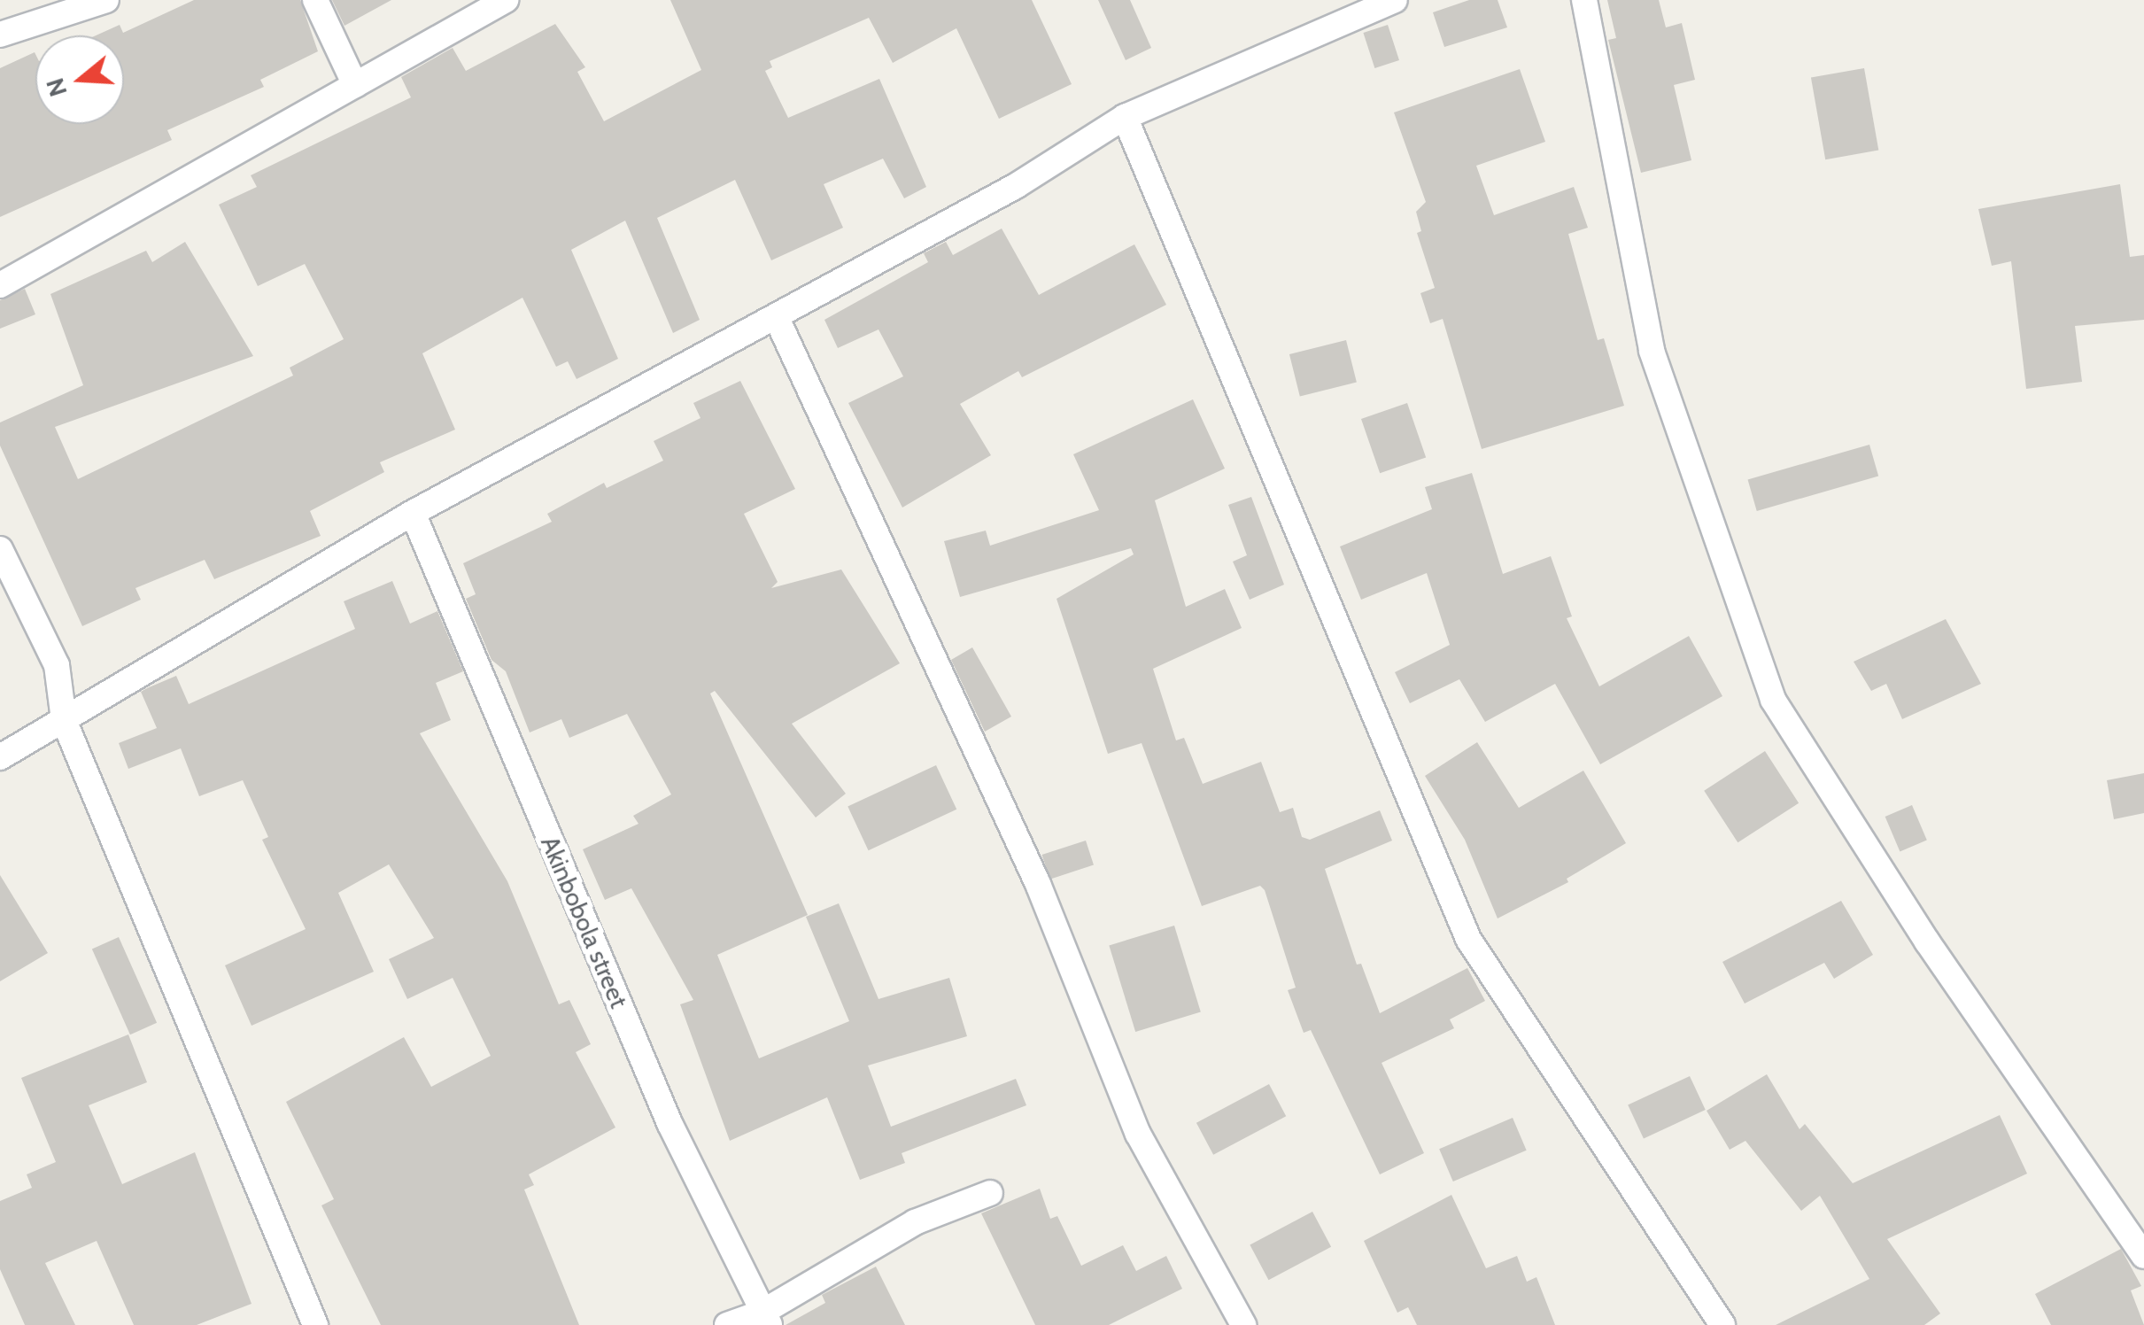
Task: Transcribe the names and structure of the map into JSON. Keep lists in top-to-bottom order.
{
  "streets": {
    "street": ["Akinbobola street"]
  },
  "north": "left"
}
